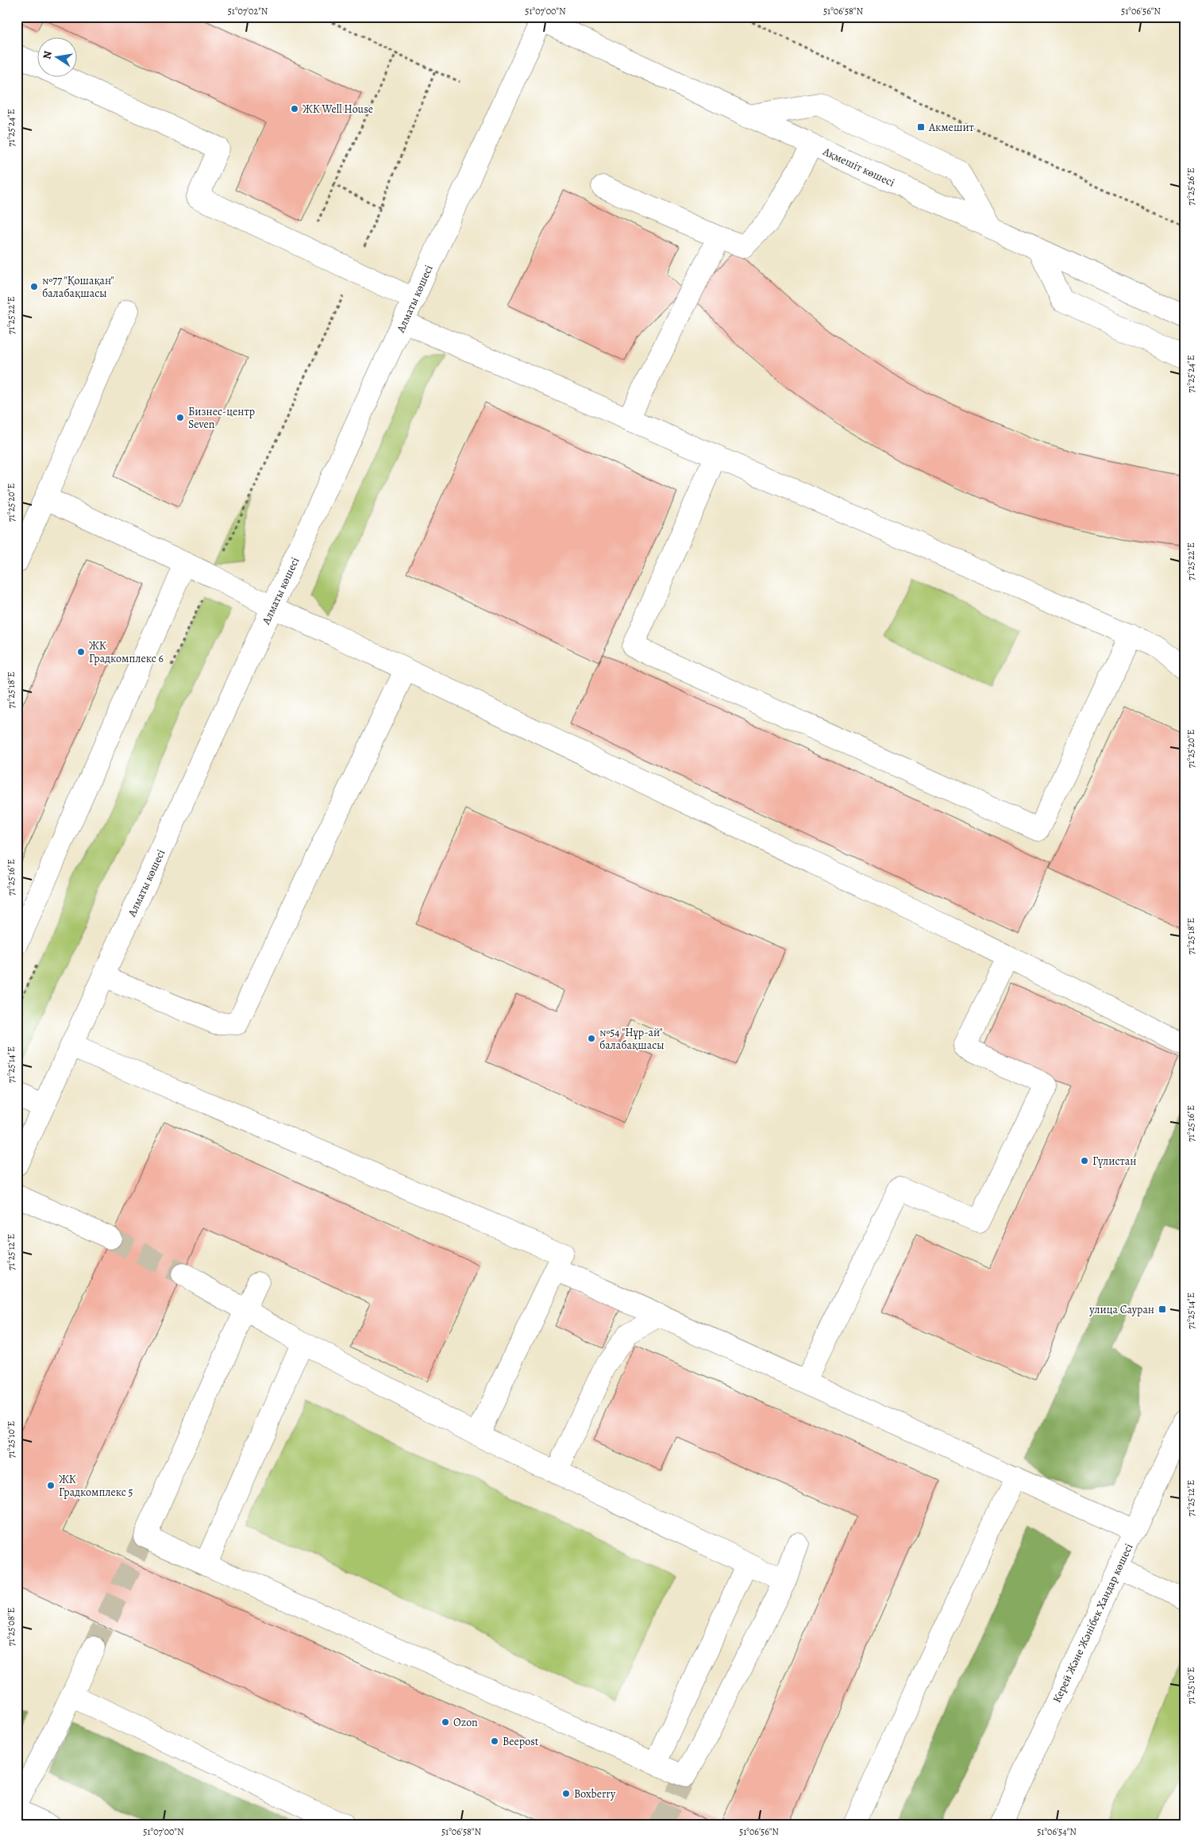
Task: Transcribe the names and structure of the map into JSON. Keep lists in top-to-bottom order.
{
  "streets": {
    "street": ["Ақмешіт көшесі", "Алматы көшесі", "Керей Және Жәнібек Хандар көшесі"]
  },
  "crossings": [
    ["Ақмешіт көшесі", "Алматы көшесі"]
  ],
  "places": {
    "other": [
      "ЖК Well House",
      "№77 \"Қошақан\" балабақшасы",
      "Бизнес-центр Seven",
      "ЖК Градкомплекс 6",
      "№54 \"Нұр-ай\" балабақшасы",
      "Гүлистан",
      "ЖК Градкомплекс 5",
      "Ozon",
      "Beepost",
      "Boxberry"
    ],
    "transit": ["Акмешит", "улица Сауран"]
  },
  "north": "left",
  "coordinates": [
    "51°07'02\"N",
    "51°07'00\"N",
    "51°06'58\"N",
    "51°06'56\"N",
    "71°25'24\"E",
    "71°25'26\"E",
    "71°25'22\"E",
    "71°25'20\"E",
    "71°25'18\"E",
    "71°25'16\"E",
    "71°25'14\"E",
    "71°25'12\"E",
    "71°25'10\"E",
    "71°25'08\"E",
    "51°06'54\"N"
  ]
}
